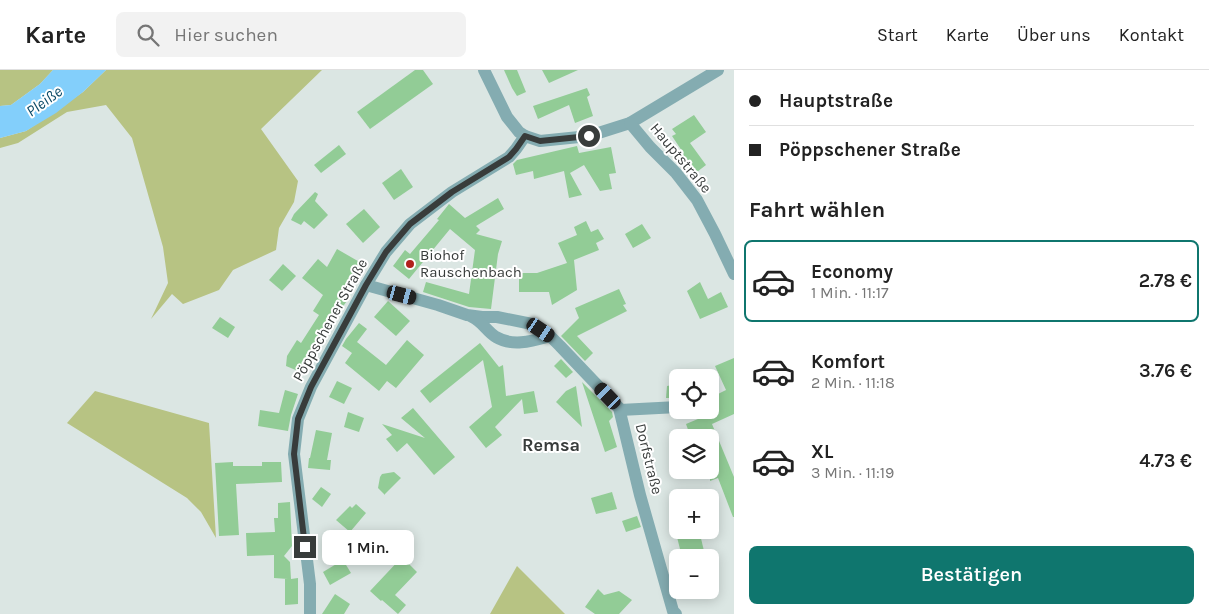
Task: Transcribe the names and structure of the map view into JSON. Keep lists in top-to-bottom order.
{
  "streets": {
    "street": ["Hauptstraße", "Pöppschener Straße", "Dorfstraße"]
  },
  "crossings": [
    ["Hauptstraße", "Pöppschener Straße"],
    ["Pöppschener Straße", "Dorfstraße"]
  ],
  "districts": ["Remsa"],
  "water": ["Pleiße"],
  "places": ["Biohof Rauschenbach"],
  "page": {
    "header": "Karte",
    "search": "Hier suchen",
    "nav": [
      "Start",
      "Karte",
      "Über uns",
      "Kontakt"
    ],
    "banner": ["Hauptstraße", "Pöppschener Straße"],
    "heading": "Fahrt wählen",
    "list": [
      {
        "name": "Economy",
        "note": "1 Min. · 11:17",
        "value": "2.78 €"
      },
      {
        "name": "Komfort",
        "note": "2 Min. · 11:18",
        "value": "3.76 €"
      },
      {
        "name": "XL",
        "note": "3 Min. · 11:19",
        "value": "4.73 €"
      }
    ],
    "map_buttons": ["+", "−"],
    "bubble": "1 Min.",
    "buttons": "Bestätigen"
  }
}
